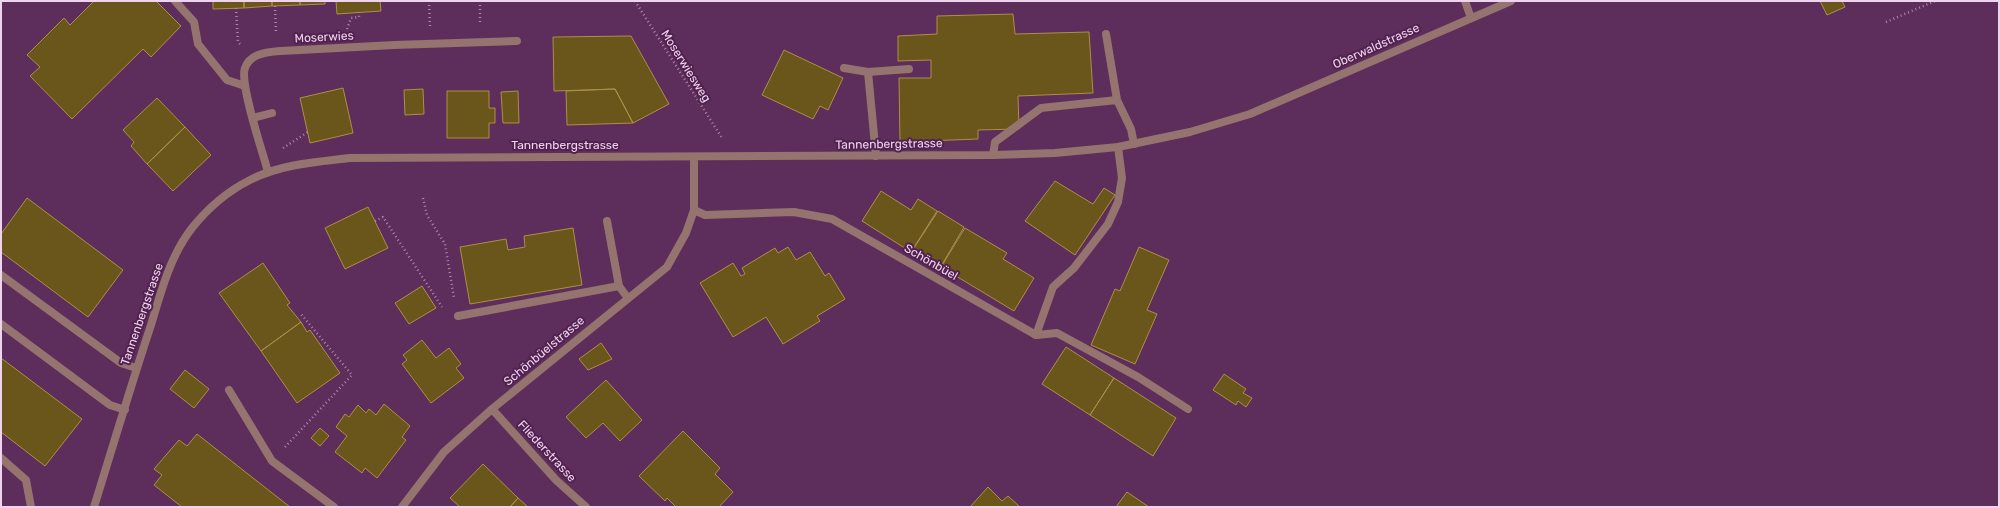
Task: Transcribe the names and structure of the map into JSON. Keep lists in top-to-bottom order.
{
  "streets": {
    "street": [
      "Moserwies",
      "Oberwaldstrasse",
      "Tannenbergstrasse",
      "Schönbüel",
      "Schönbüelstrasse",
      "Fliederstrasse"
    ],
    "path": ["Moserwiesweg"]
  },
  "crossings": [
    ["Moserwies", "Tannenbergstrasse"],
    ["Oberwaldstrasse", "Tannenbergstrasse"],
    ["Schönbüel", "Schönbüelstrasse"],
    ["Schönbüelstrasse", "Fliederstrasse"]
  ]
}
